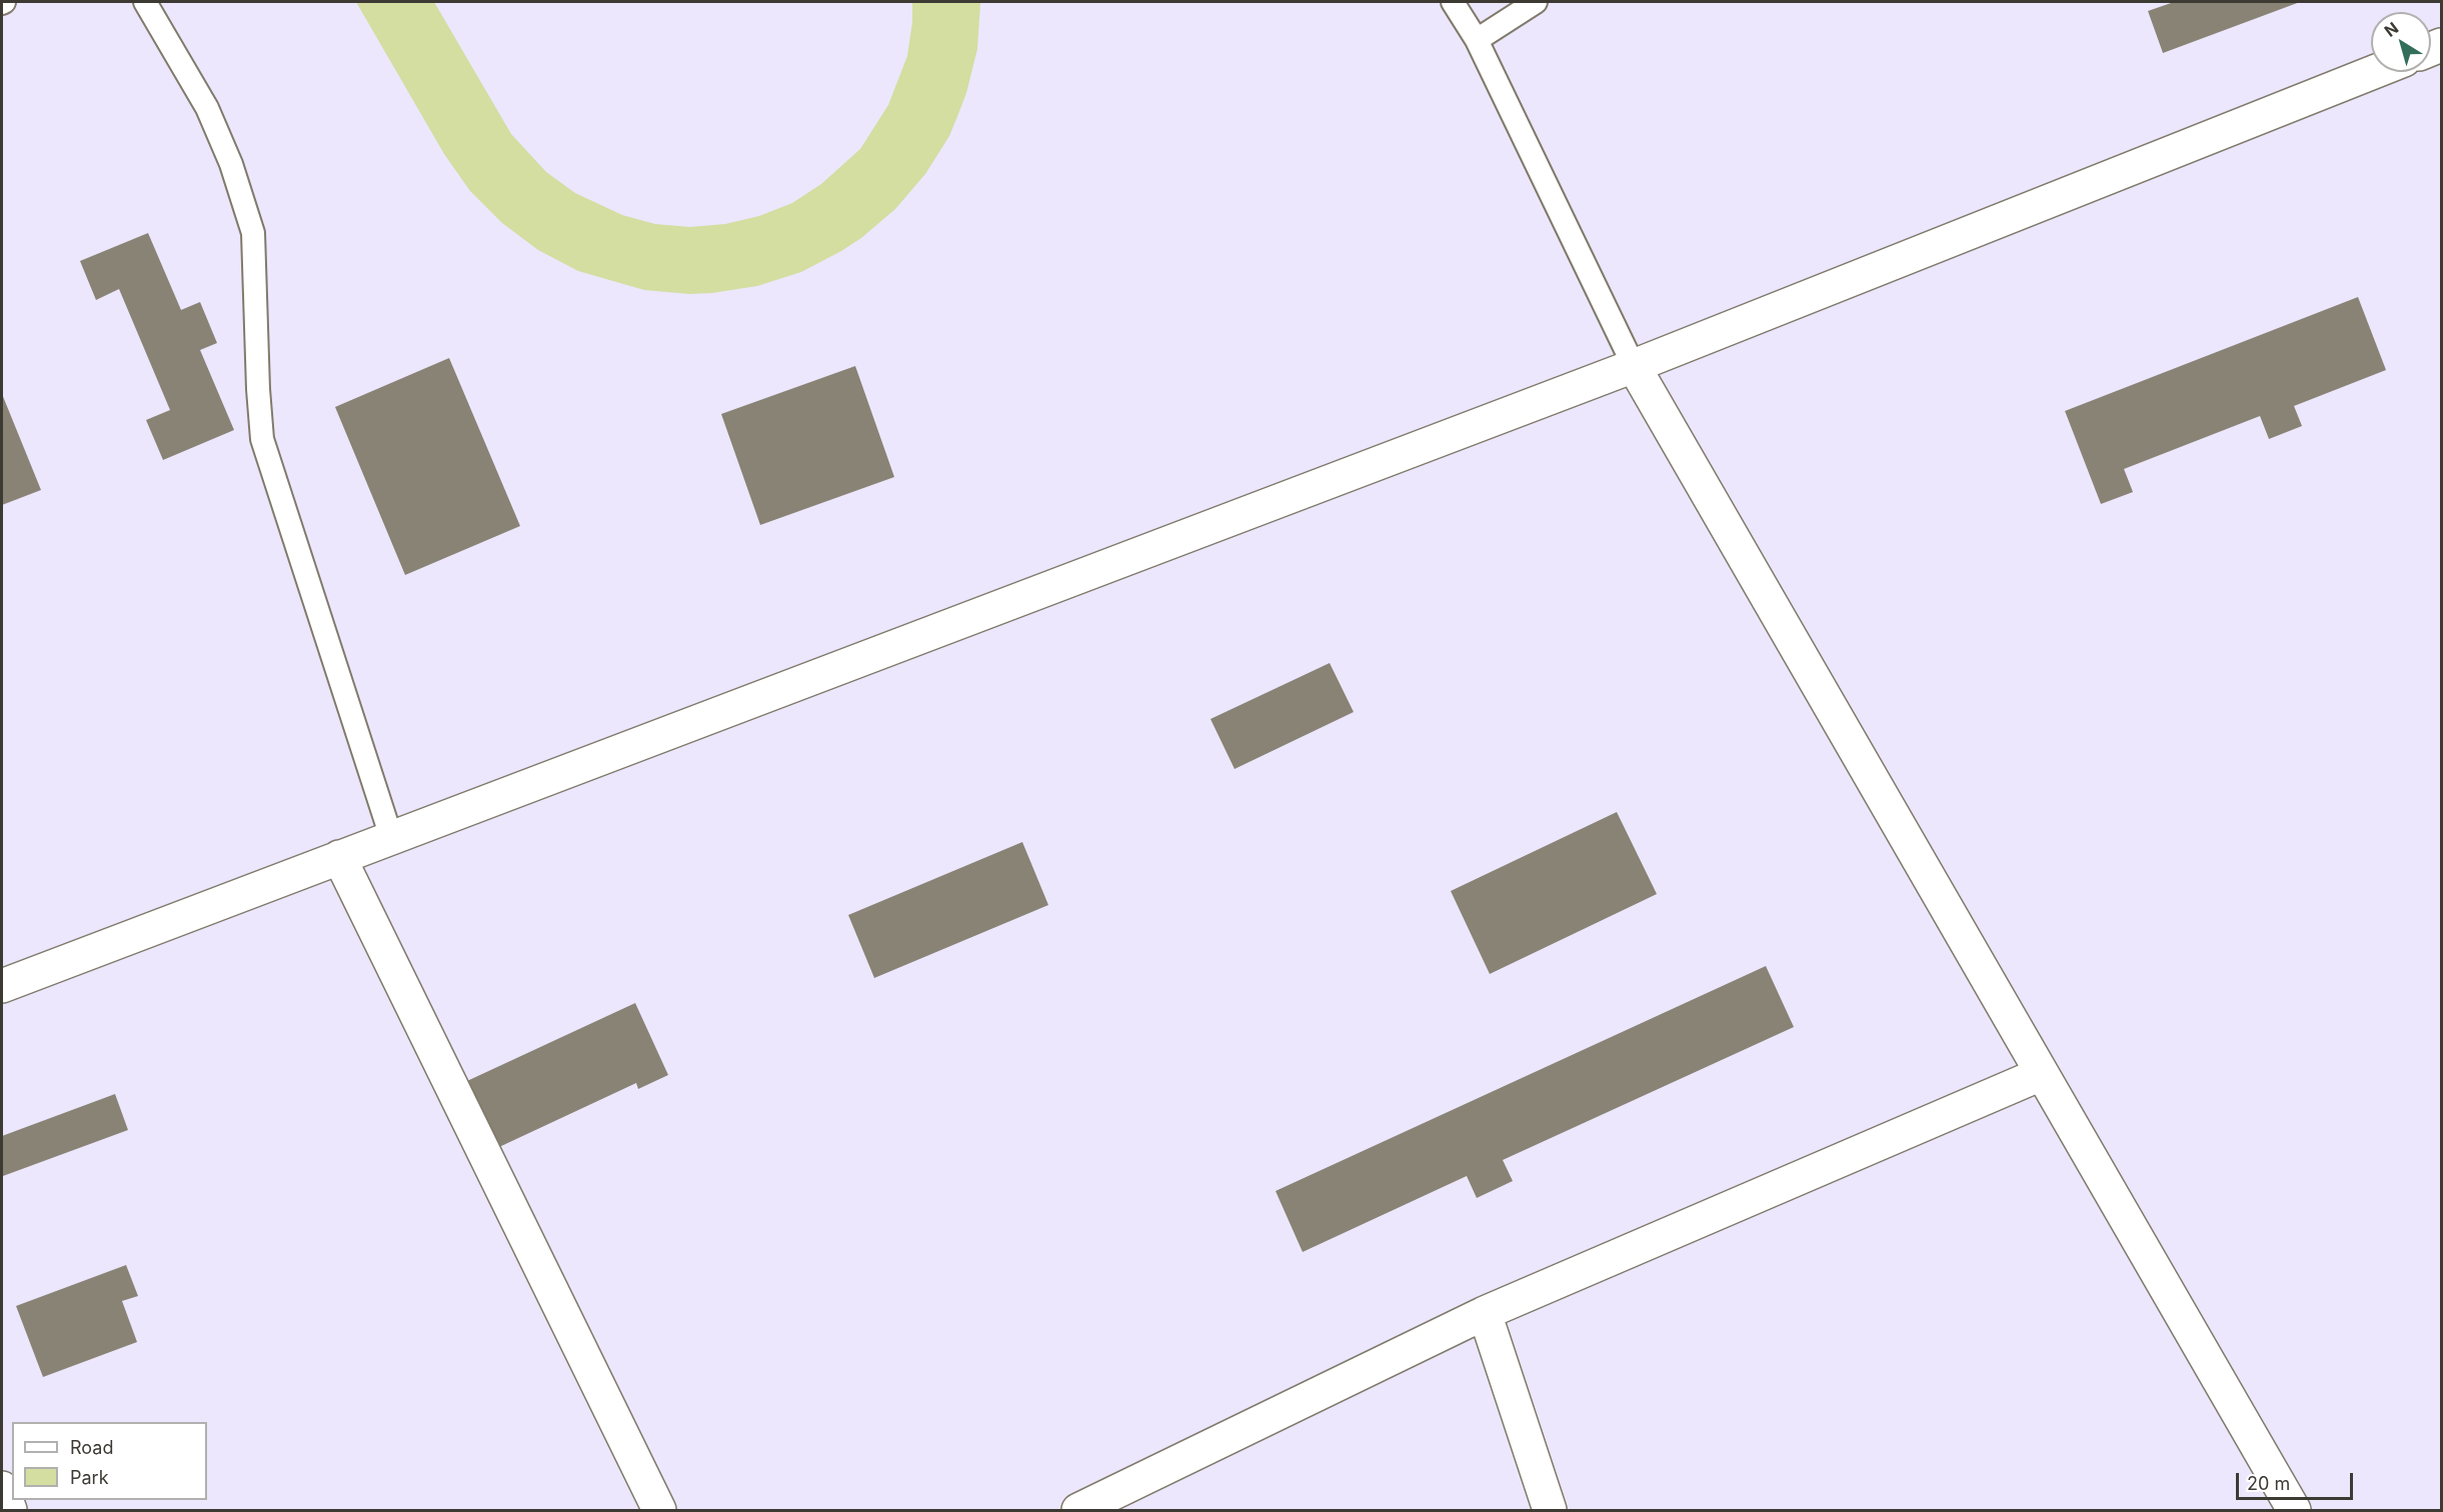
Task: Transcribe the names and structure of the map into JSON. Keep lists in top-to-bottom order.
{
  "legend": ["Road", "Park"],
  "scale_bar": "20 m",
  "north": "top left"
}
